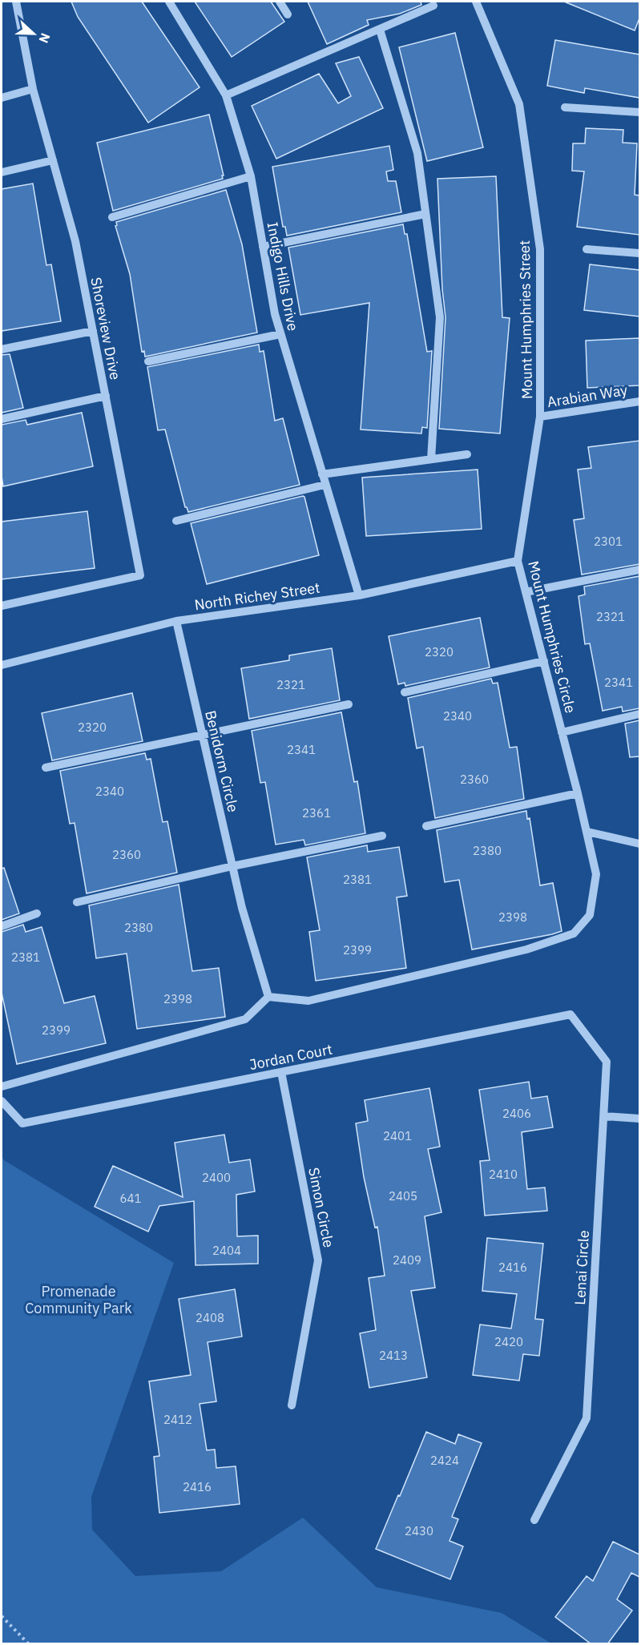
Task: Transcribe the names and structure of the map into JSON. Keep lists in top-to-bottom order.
{
  "streets": {
    "street": [
      "Indigo Hills Drive",
      "Mount Humphries Street",
      "Shoreview Drive",
      "Arabian Way",
      "North Richey Street",
      "Mount Humphries Circle",
      "Benidorm Circle",
      "Jordan Court",
      "Simon Circle",
      "Lenai Circle"
    ]
  },
  "crossings": [
    ["Indigo Hills Drive", "North Richey Street"],
    ["Mount Humphries Street", "Arabian Way"],
    ["Mount Humphries Street", "Mount Humphries Circle"],
    ["Arabian Way", "Mount Humphries Circle"],
    ["North Richey Street", "Mount Humphries Circle"],
    ["North Richey Street", "Benidorm Circle"],
    ["Mount Humphries Circle", "Benidorm Circle"],
    ["Jordan Court", "Simon Circle"],
    ["Jordan Court", "Lenai Circle"]
  ],
  "parks": ["Promenade Community Park"],
  "house_numbers": [
    "2301",
    "2321",
    "2320",
    "2341",
    "2321",
    "2340",
    "2320",
    "2341",
    "2360",
    "2340",
    "2361",
    "2380",
    "2360",
    "2381",
    "2398",
    "2380",
    "2399",
    "2381",
    "2398",
    "2399",
    "2406",
    "2401",
    "2410",
    "2400",
    "2405",
    "641",
    "2404",
    "2409",
    "2416",
    "2408",
    "2420",
    "2413",
    "2412",
    "2424",
    "2416",
    "2430"
  ],
  "north": "right"
}
